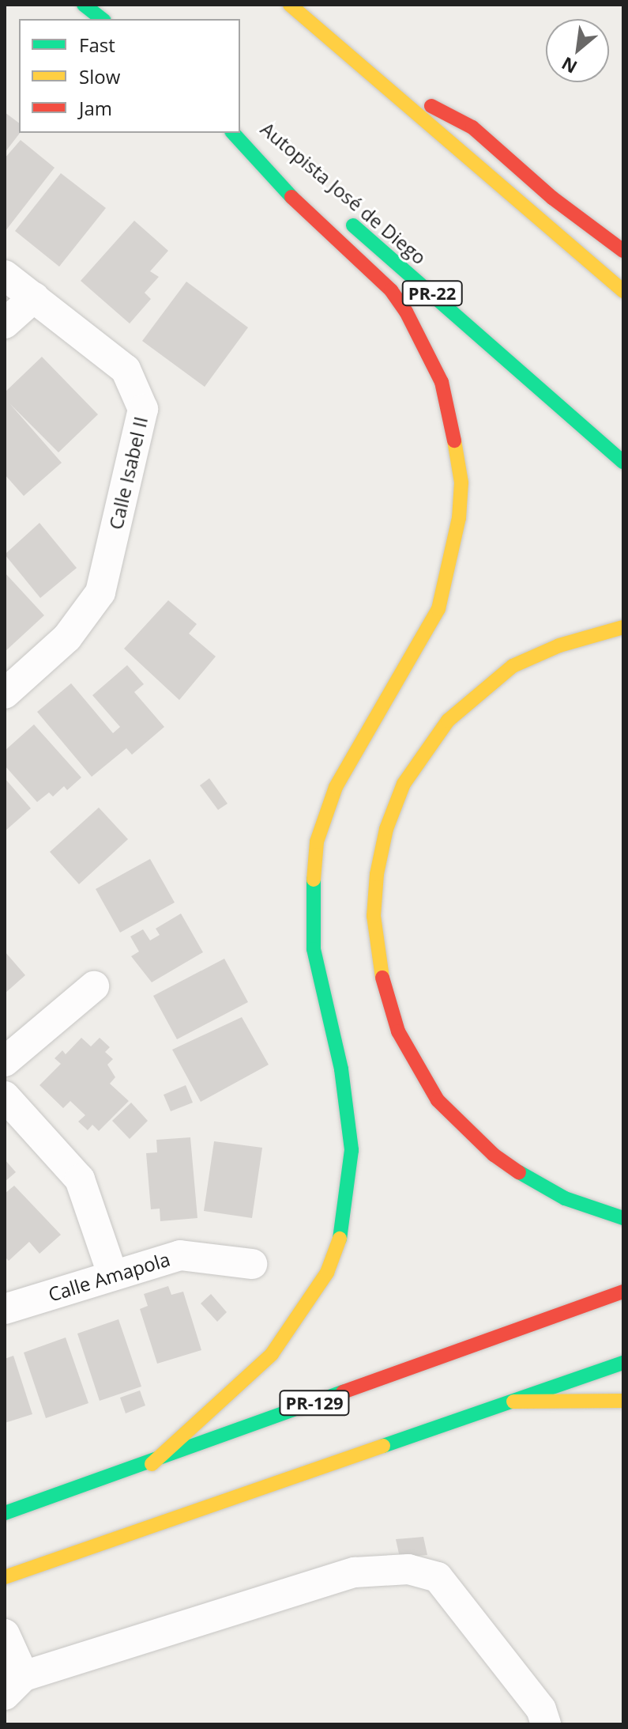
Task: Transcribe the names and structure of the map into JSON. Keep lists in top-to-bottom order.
{
  "streets": {
    "main road": ["Autopista José de Diego", "PR-22", "PR-129"],
    "street": ["Calle Isabel II", "Calle Amapola"]
  },
  "legend": ["Fast", "Slow", "Jam"],
  "north": "bottom left"
}
